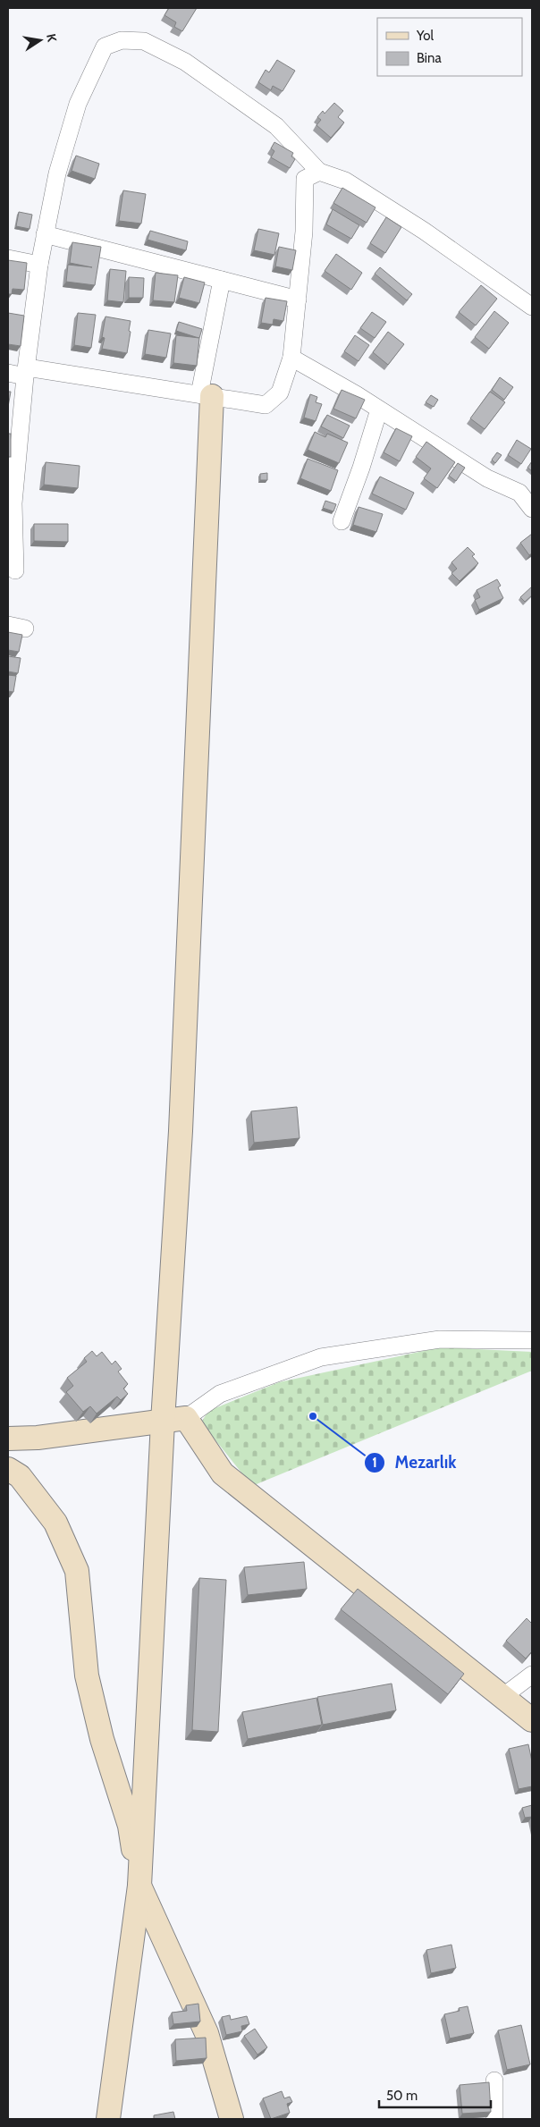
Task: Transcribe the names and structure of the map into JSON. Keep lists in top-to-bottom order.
{
  "places": ["Mezarlık"],
  "legend": ["Yol", "Bina"],
  "scale_bar": "50 m",
  "north": "right"
}
